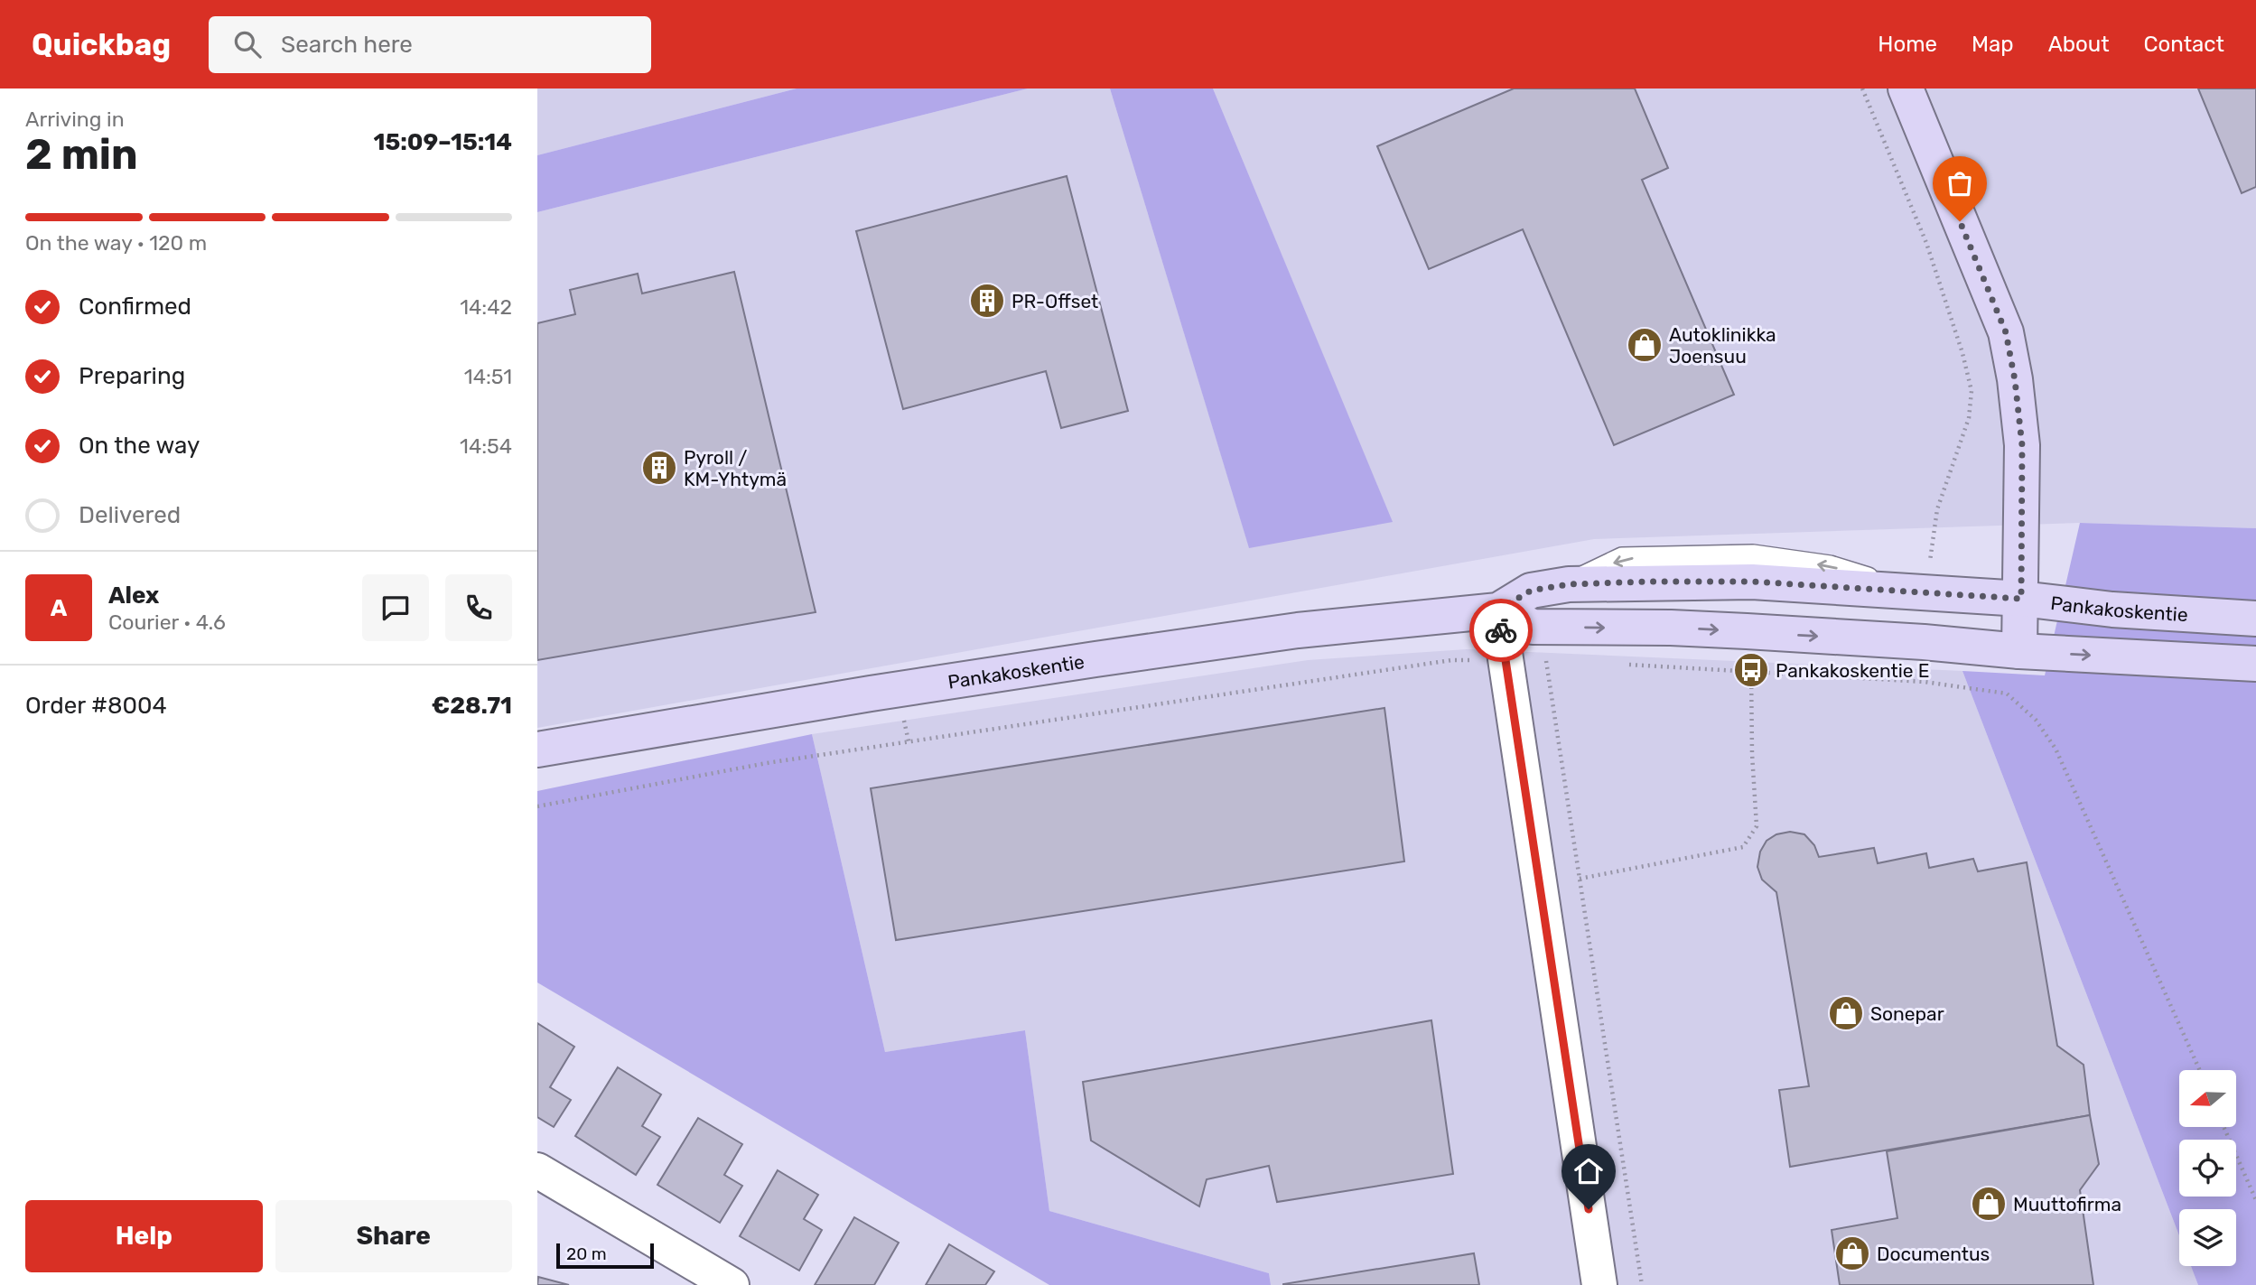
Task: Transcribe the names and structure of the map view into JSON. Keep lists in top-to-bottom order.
{
  "streets": {
    "main road": ["Pankakoskentie"]
  },
  "places": {
    "building": ["PR-Offset", "Pyroll / KM-Yhtymä"],
    "shop": [
      "Autoklinikka Joensuu",
      "Sonepar",
      "Muuttofirma",
      "Documentus"
    ],
    "bus stop": ["Pankakoskentie E"]
  },
  "scale_bar": "20 m",
  "north": "left",
  "page": {
    "header": "Quickbag",
    "search": "Search here",
    "nav": [
      "Home",
      "Map",
      "About",
      "Contact"
    ],
    "heading": ["2 min", "Arriving in", "15:09–15:14"],
    "panel": [
      "Alex",
      "Courier · 4.6",
      "Order #8004",
      "€28.71"
    ],
    "bar": "On the way · 120 m",
    "list": [
      ["Confirmed", "14:42"],
      ["Preparing", "14:51"],
      ["On the way", "14:54"],
      "Delivered"
    ],
    "round": "A",
    "buttons": ["Help", "Share"],
    "scale": "20 m"
  }
}
